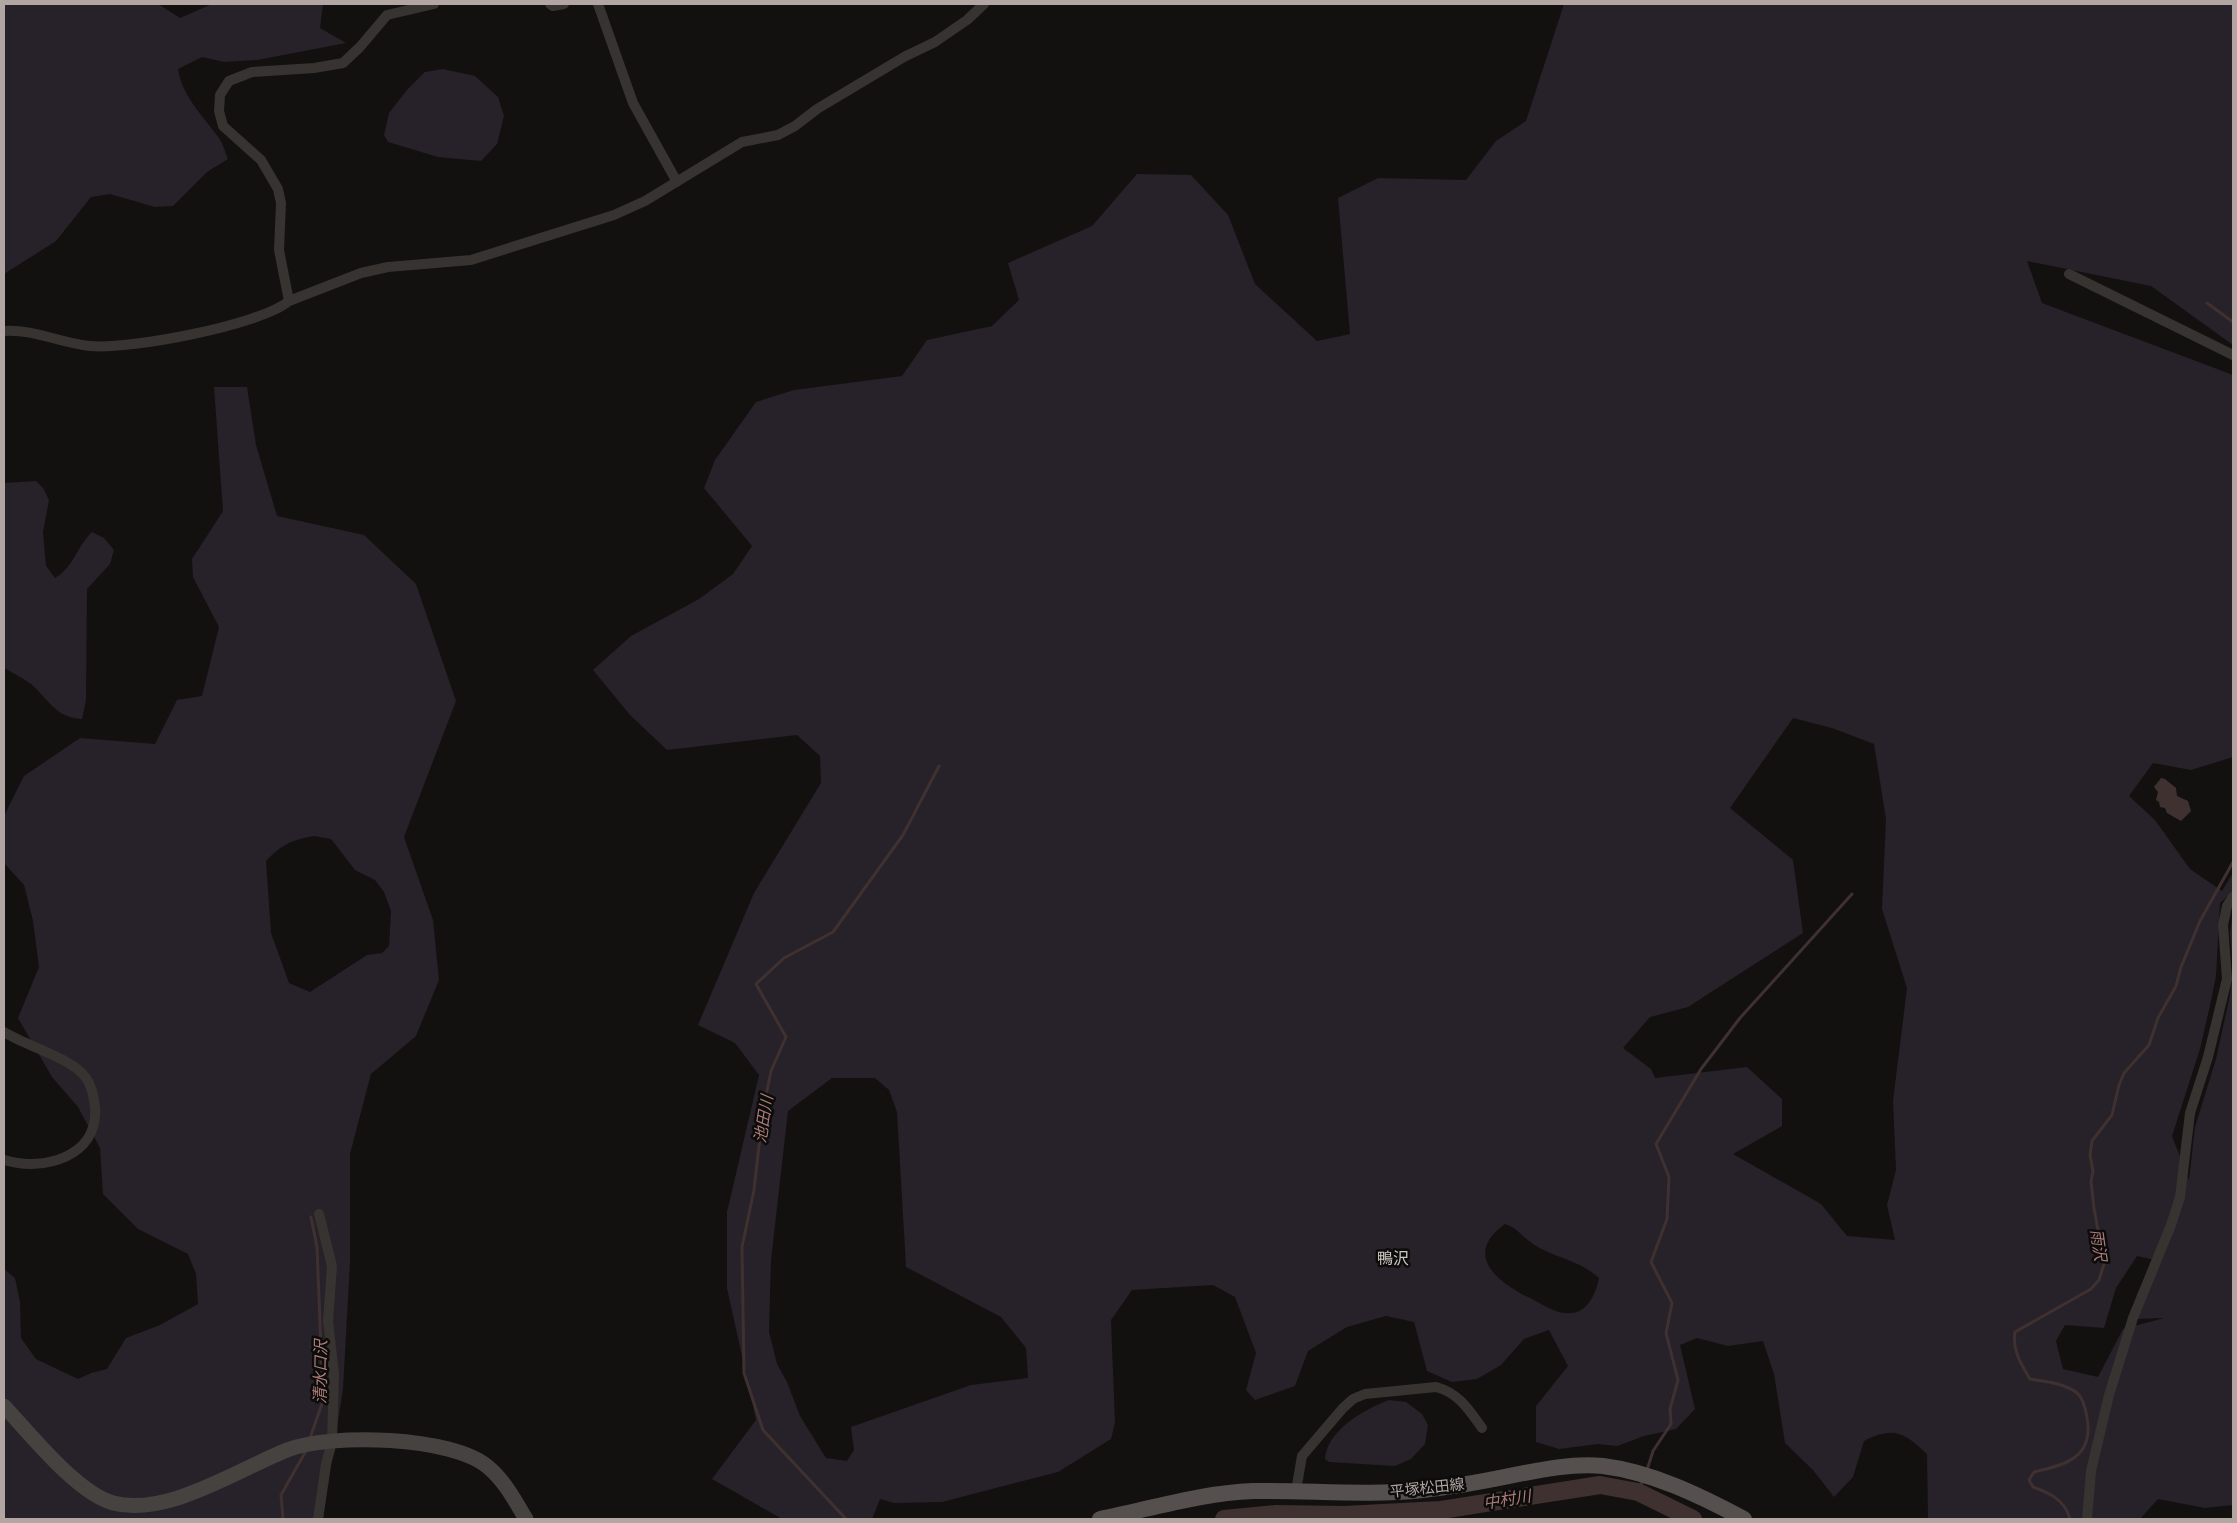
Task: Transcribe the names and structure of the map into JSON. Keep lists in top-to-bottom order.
{
  "streets": {
    "main road": ["平塚松田線"]
  },
  "districts": ["鴨沢"],
  "water": [
    "池田川",
    "雨沢",
    "清水口沢",
    "中村川"
  ]
}
